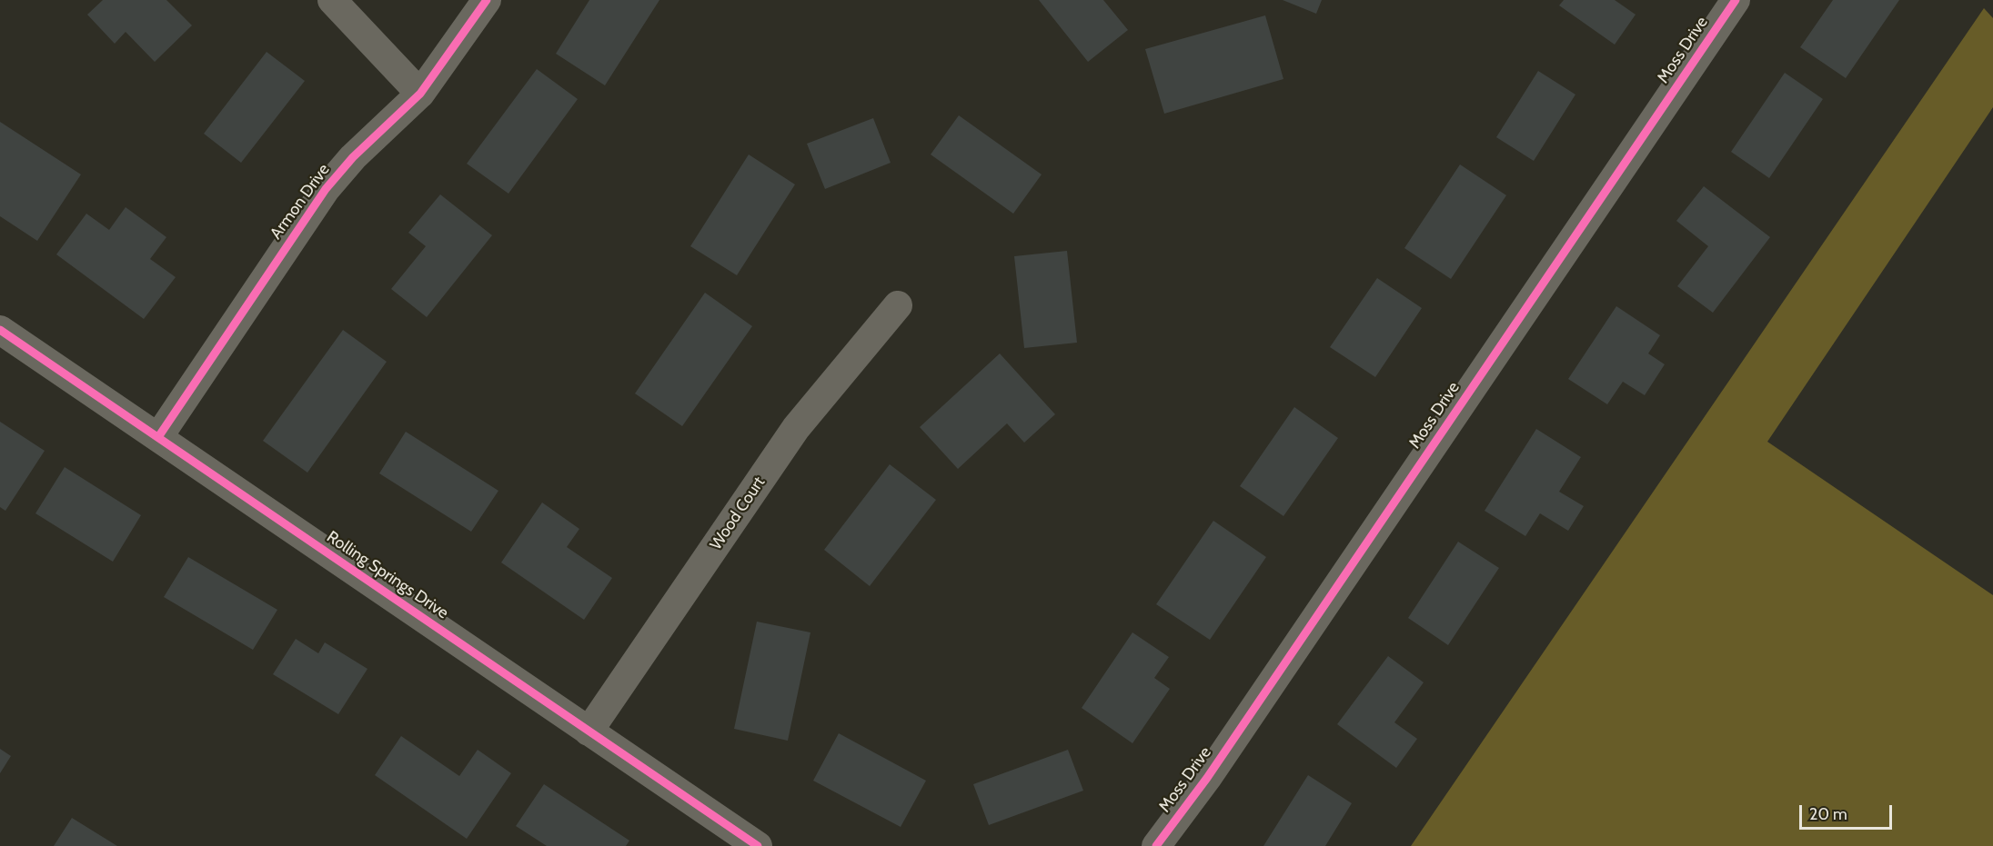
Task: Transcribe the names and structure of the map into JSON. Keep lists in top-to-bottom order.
{
  "streets": {
    "street": [
      "Moss Drive",
      "Armon Drive",
      "Wood Court",
      "Rolling Springs Drive"
    ]
  },
  "crossings": [
    ["Armon Drive", "Rolling Springs Drive"],
    ["Wood Court", "Rolling Springs Drive"]
  ],
  "scale_bar": "20 m"
}
